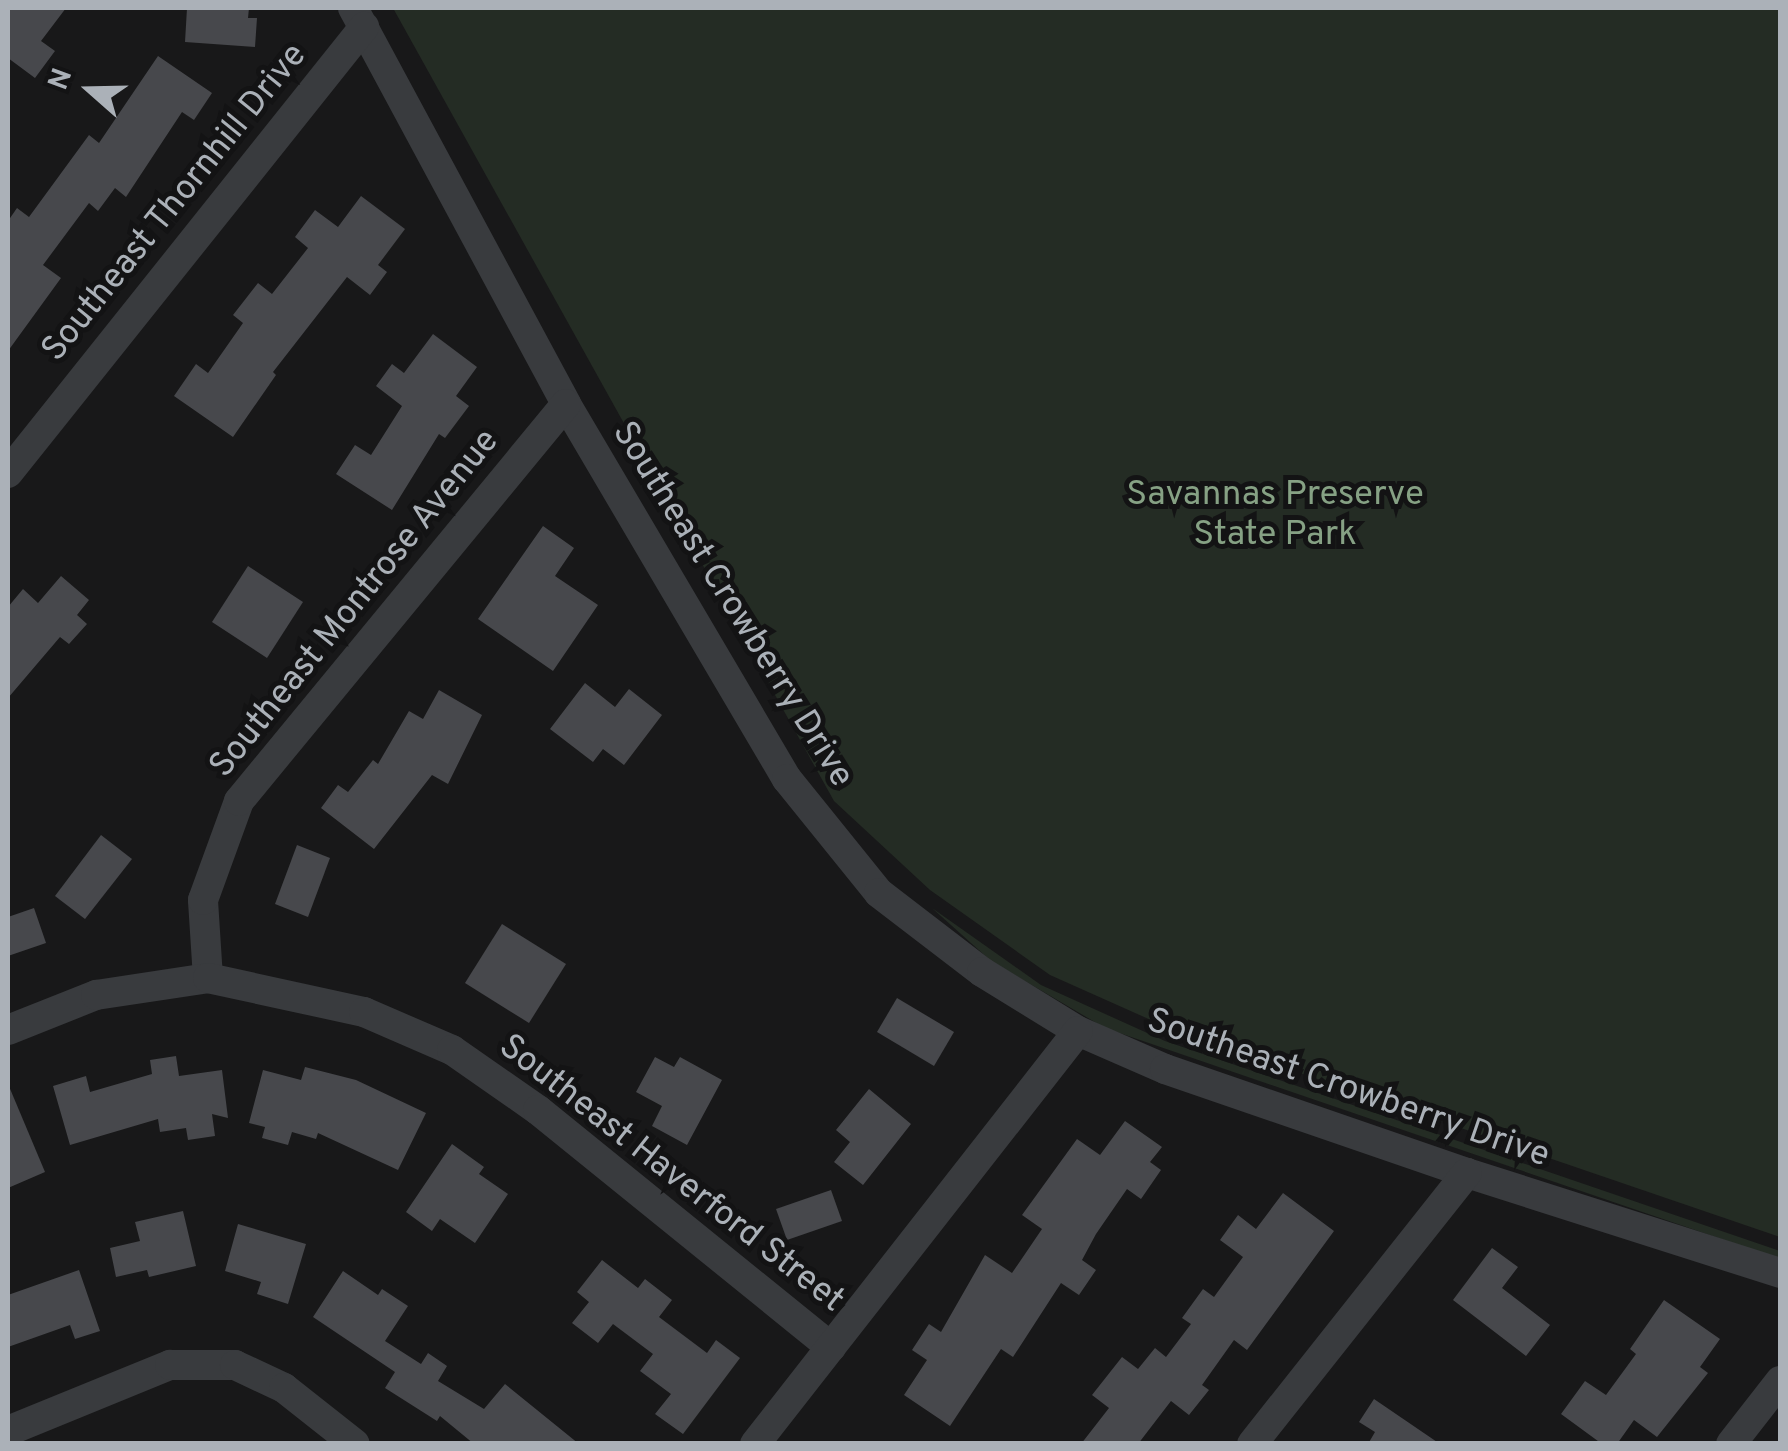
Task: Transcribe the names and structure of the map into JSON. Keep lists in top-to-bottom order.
{
  "streets": {
    "street": [
      "Southeast Thornhill Drive",
      "Southeast Montrose Avenue",
      "Southeast Crowberry Drive",
      "Southeast Haverford Street"
    ]
  },
  "crossings": [
    ["Southeast Thornhill Drive", "Southeast Crowberry Drive"],
    ["Southeast Montrose Avenue", "Southeast Crowberry Drive"],
    ["Southeast Montrose Avenue", "Southeast Haverford Street"]
  ],
  "parks": ["Savannas Preserve State Park"],
  "north": "left"
}
